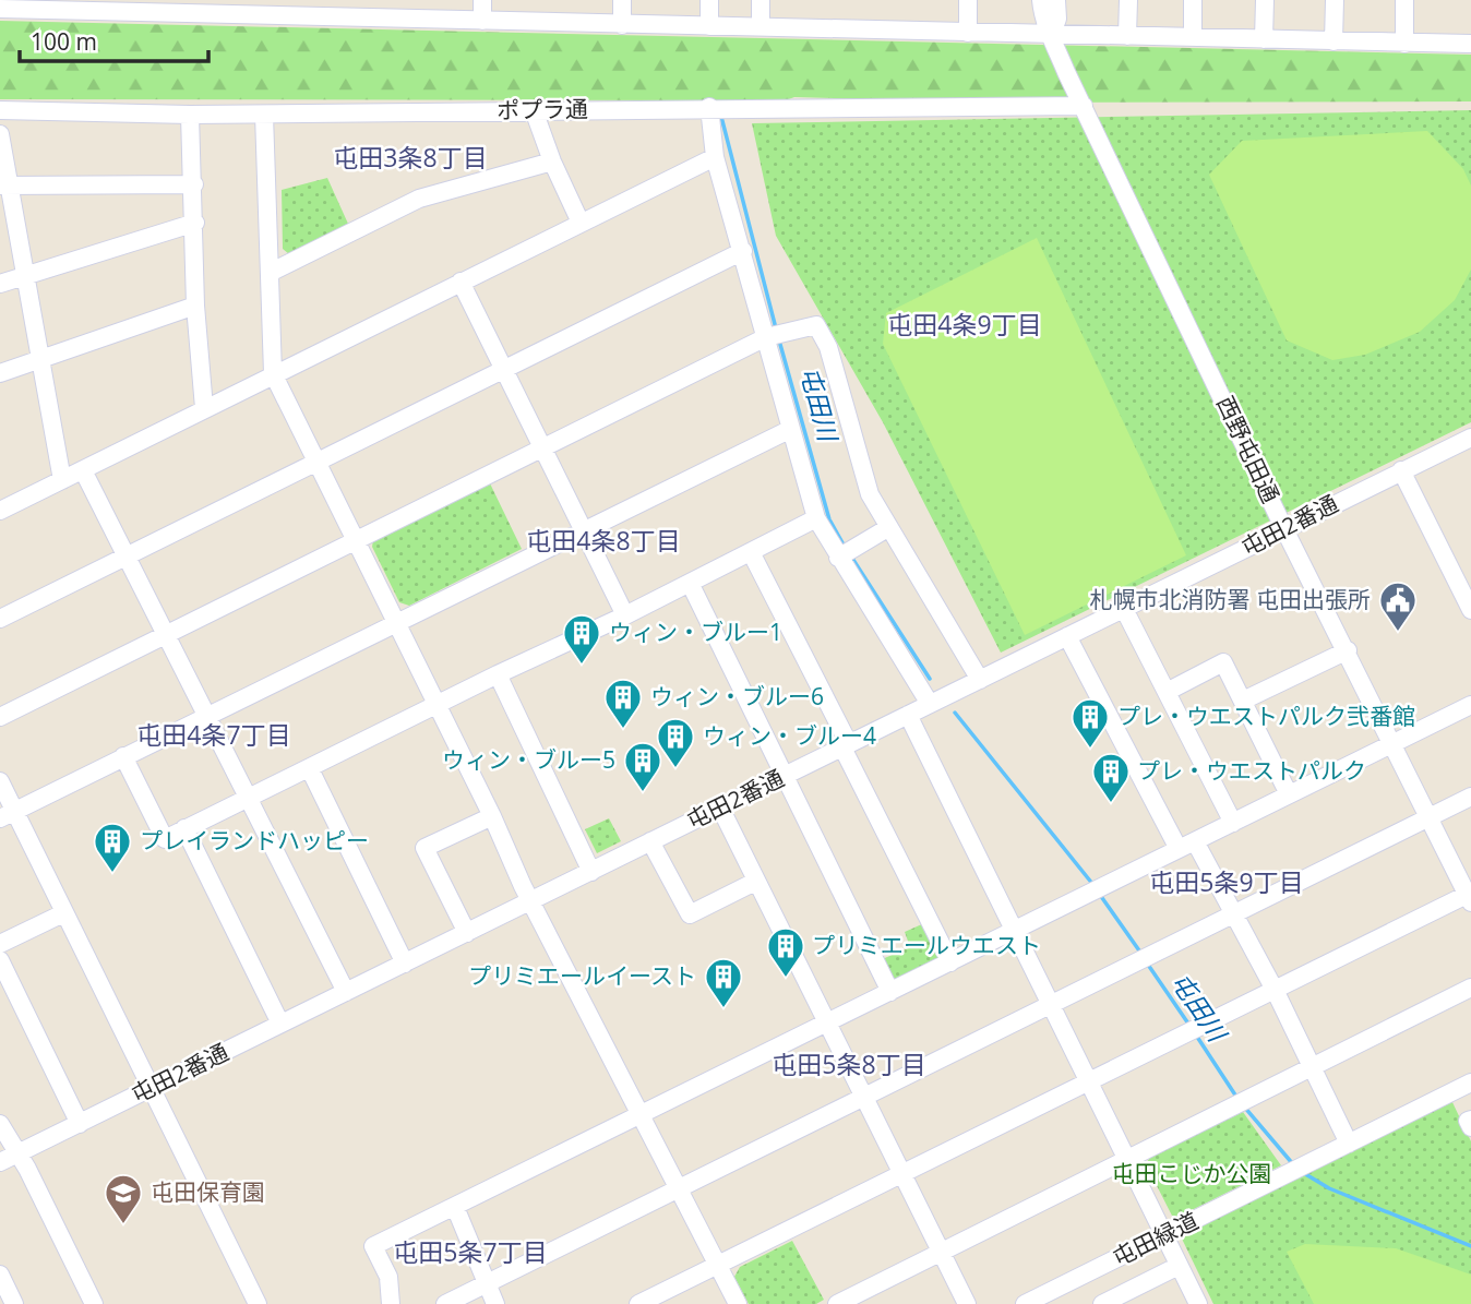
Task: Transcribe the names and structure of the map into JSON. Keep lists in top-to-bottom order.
{
  "streets": {
    "street": [
      "ポプラ通",
      "西野屯田通",
      "屯田2番通",
      "屯田緑道"
    ]
  },
  "crossings": [
    ["ポプラ通", "西野屯田通"],
    ["西野屯田通", "屯田2番通"]
  ],
  "districts": [
    "屯田3条8丁目",
    "屯田4条9丁目",
    "屯田4条8丁目",
    "屯田4条7丁目",
    "屯田5条9丁目",
    "屯田5条8丁目",
    "屯田5条7丁目"
  ],
  "water": ["屯田川"],
  "parks": ["屯田こじか公園"],
  "places": {
    "public building": ["札幌市北消防署 屯田出張所"],
    "building": [
      "ウィン・ブルー1",
      "ウィン・ブルー6",
      "プレ・ウエストパルク弐番館",
      "ウィン・ブルー4",
      "ウィン・ブルー5",
      "プレ・ウエストパルク",
      "プレイランドハッピー",
      "プリミエールウエスト",
      "プリミエールイースト"
    ],
    "school or university": ["屯田保育園"]
  },
  "scale_bar": "100 m"
}
